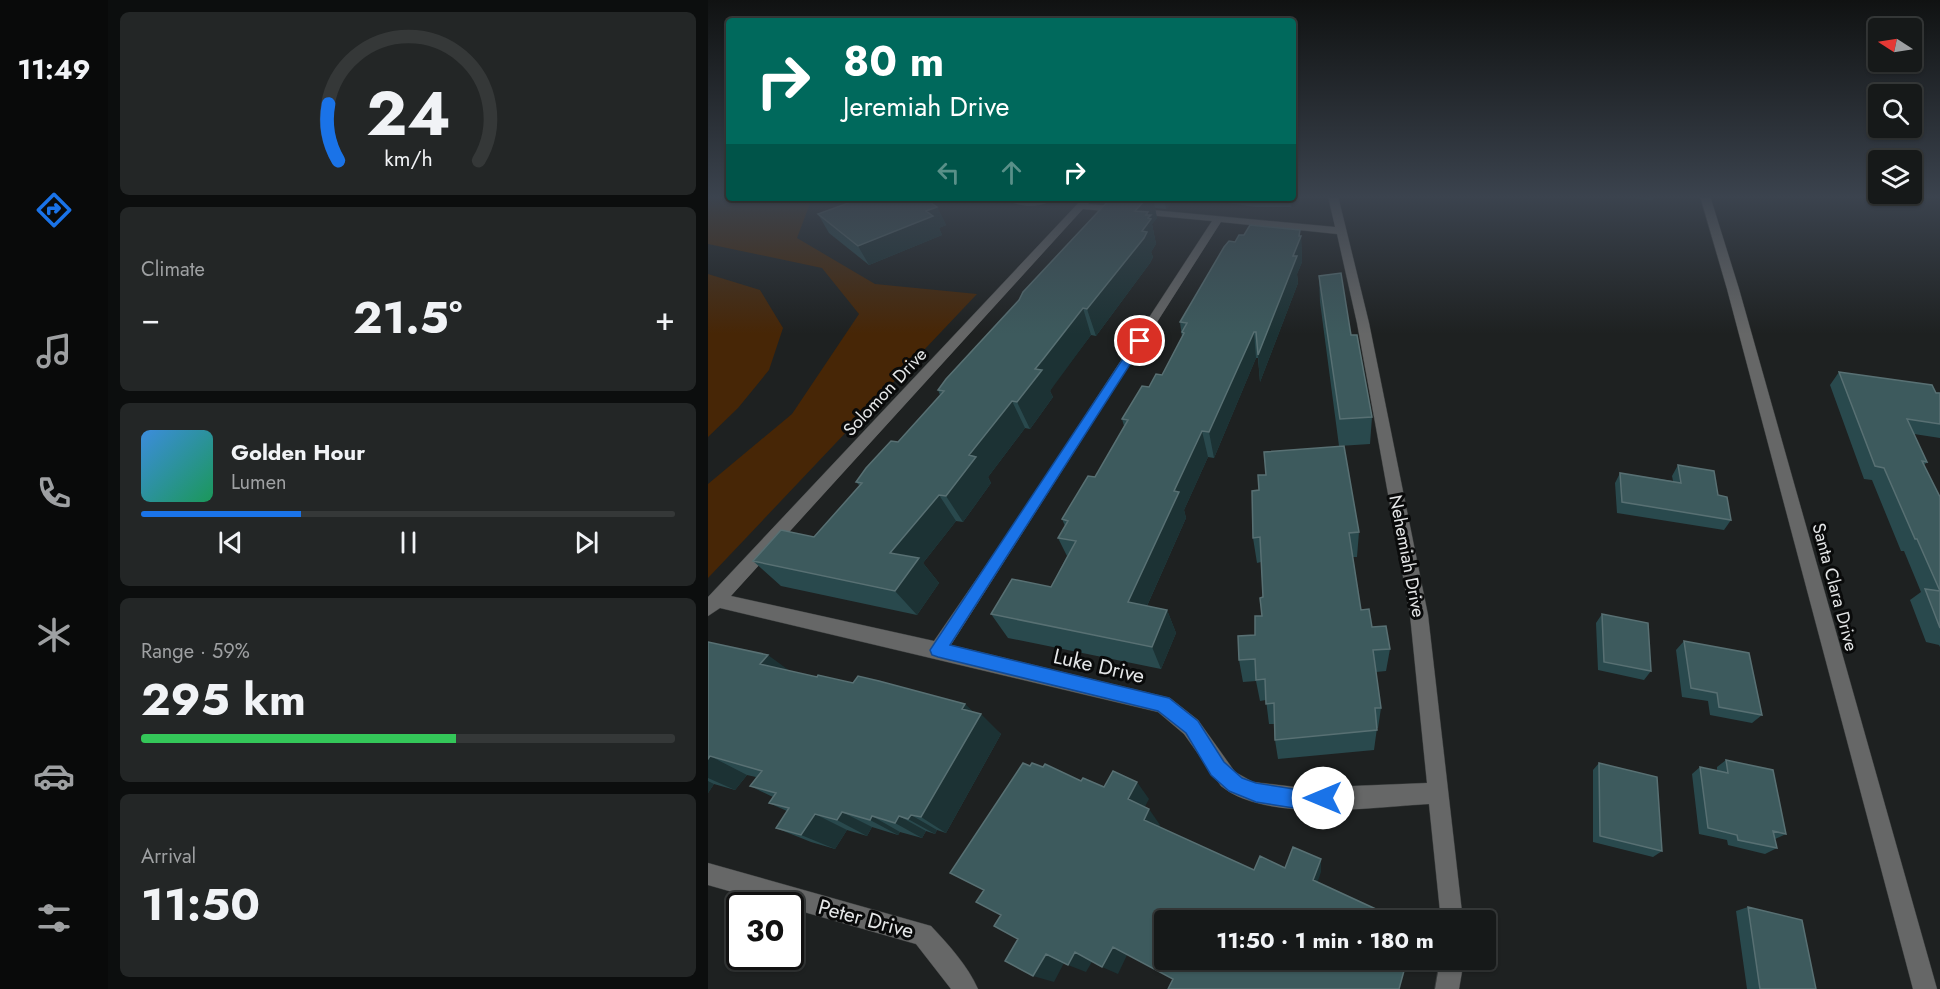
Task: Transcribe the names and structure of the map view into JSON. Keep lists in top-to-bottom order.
{
  "streets": {
    "street": [
      "Solomon Drive",
      "Nehemiah Drive",
      "Santa Clara Drive",
      "Luke Drive",
      "Peter Drive"
    ]
  },
  "crossings": [
    ["Solomon Drive", "Luke Drive"],
    ["Nehemiah Drive", "Luke Drive"]
  ],
  "north": "left",
  "page": {
    "tabs": "11:49",
    "turn": ["80 m", "Jeremiah Drive"],
    "tile": [
      "Climate",
      ["Range · 59%", "295 km"],
      ["Arrival", "11:50"]
    ],
    "heat": ["−", "21.5°", "+"],
    "song": ["Golden Hour", "Lumen"],
    "limit": "30",
    "trip": "11:50 · 1 min · 180 m",
    "gauge": ["24", "km/h"]
  }
}
